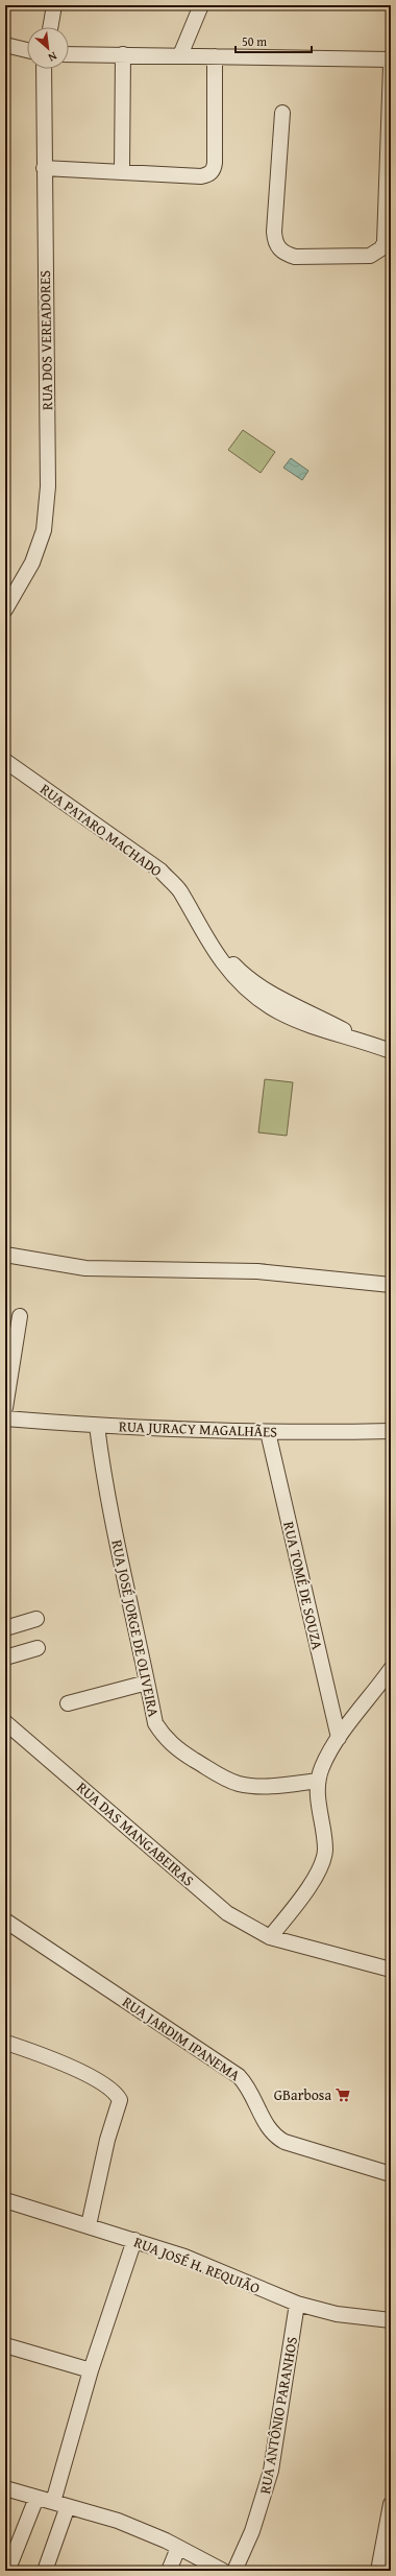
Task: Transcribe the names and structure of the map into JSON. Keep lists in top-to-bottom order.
{
  "streets": {
    "street": [
      "RUA DOS VEREADORES",
      "RUA PATARO MACHADO",
      "RUA JURACY MAGALHÃES",
      "RUA TOMÉ DE SOUZA",
      "RUA JOSÉ JORGE DE OLIVEIRA",
      "RUA DAS MANGABEIRAS",
      "RUA JARDIM IPANEMA",
      "RUA JOSÉ H. REQUIÃO",
      "RUA ANTÔNIO PARANHOS"
    ]
  },
  "crossings": [
    ["RUA JURACY MAGALHÃES", "RUA TOMÉ DE SOUZA"],
    ["RUA JURACY MAGALHÃES", "RUA JOSÉ JORGE DE OLIVEIRA"],
    ["RUA JOSÉ H. REQUIÃO", "RUA ANTÔNIO PARANHOS"]
  ],
  "places": {
    "supermarket": ["GBarbosa"]
  },
  "scale_bar": "50 m",
  "north": "bottom right"
}
